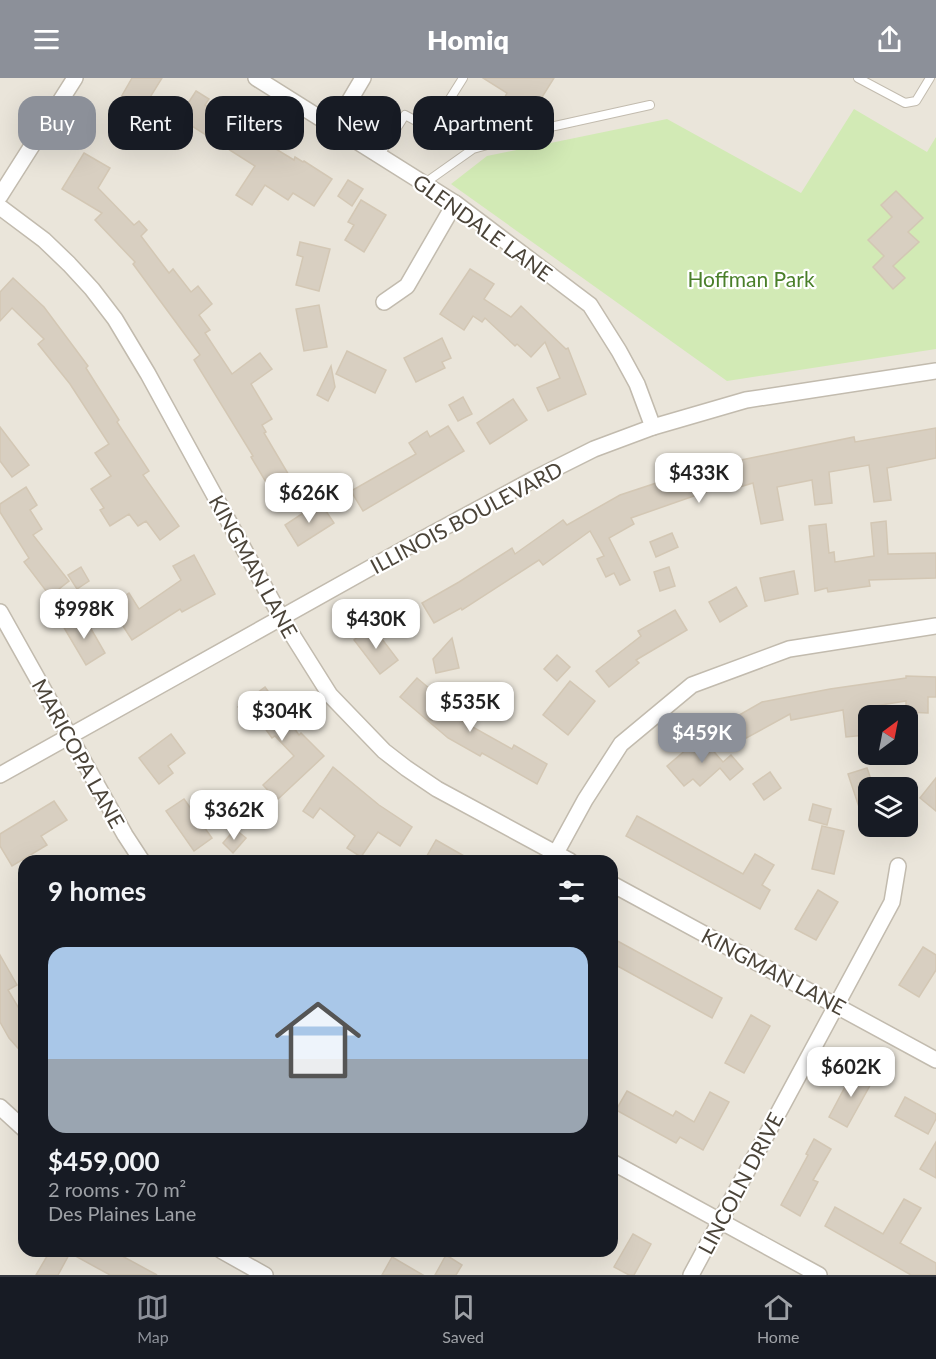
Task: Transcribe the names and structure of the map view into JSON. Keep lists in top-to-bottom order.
{
  "streets": {
    "street": [
      "GLENDALE LANE",
      "ILLINOIS BOULEVARD",
      "KINGMAN LANE",
      "MARICOPA LANE",
      "LINCOLN DRIVE"
    ]
  },
  "crossings": [
    ["GLENDALE LANE", "ILLINOIS BOULEVARD"],
    ["ILLINOIS BOULEVARD", "KINGMAN LANE"],
    ["ILLINOIS BOULEVARD", "MARICOPA LANE"],
    ["KINGMAN LANE", "LINCOLN DRIVE"]
  ],
  "parks": ["Hoffman Park"],
  "north": "top right",
  "page": {
    "header": "Homiq",
    "chip": [
      "Buy",
      "Rent",
      "Filters",
      "New",
      "Apartment"
    ],
    "price": [
      "$433K",
      "$626K",
      "$998K",
      "$430K",
      "$535K",
      "$304K",
      "$459K",
      "$362K",
      "$602K"
    ],
    "heading": "9 homes",
    "list": [
      {
        "name": "$459,000",
        "note": "2 rooms · 70 m² · Des Plaines Lane"
      }
    ],
    "tabs": ["Map", "Saved", "Home"]
  }
}
